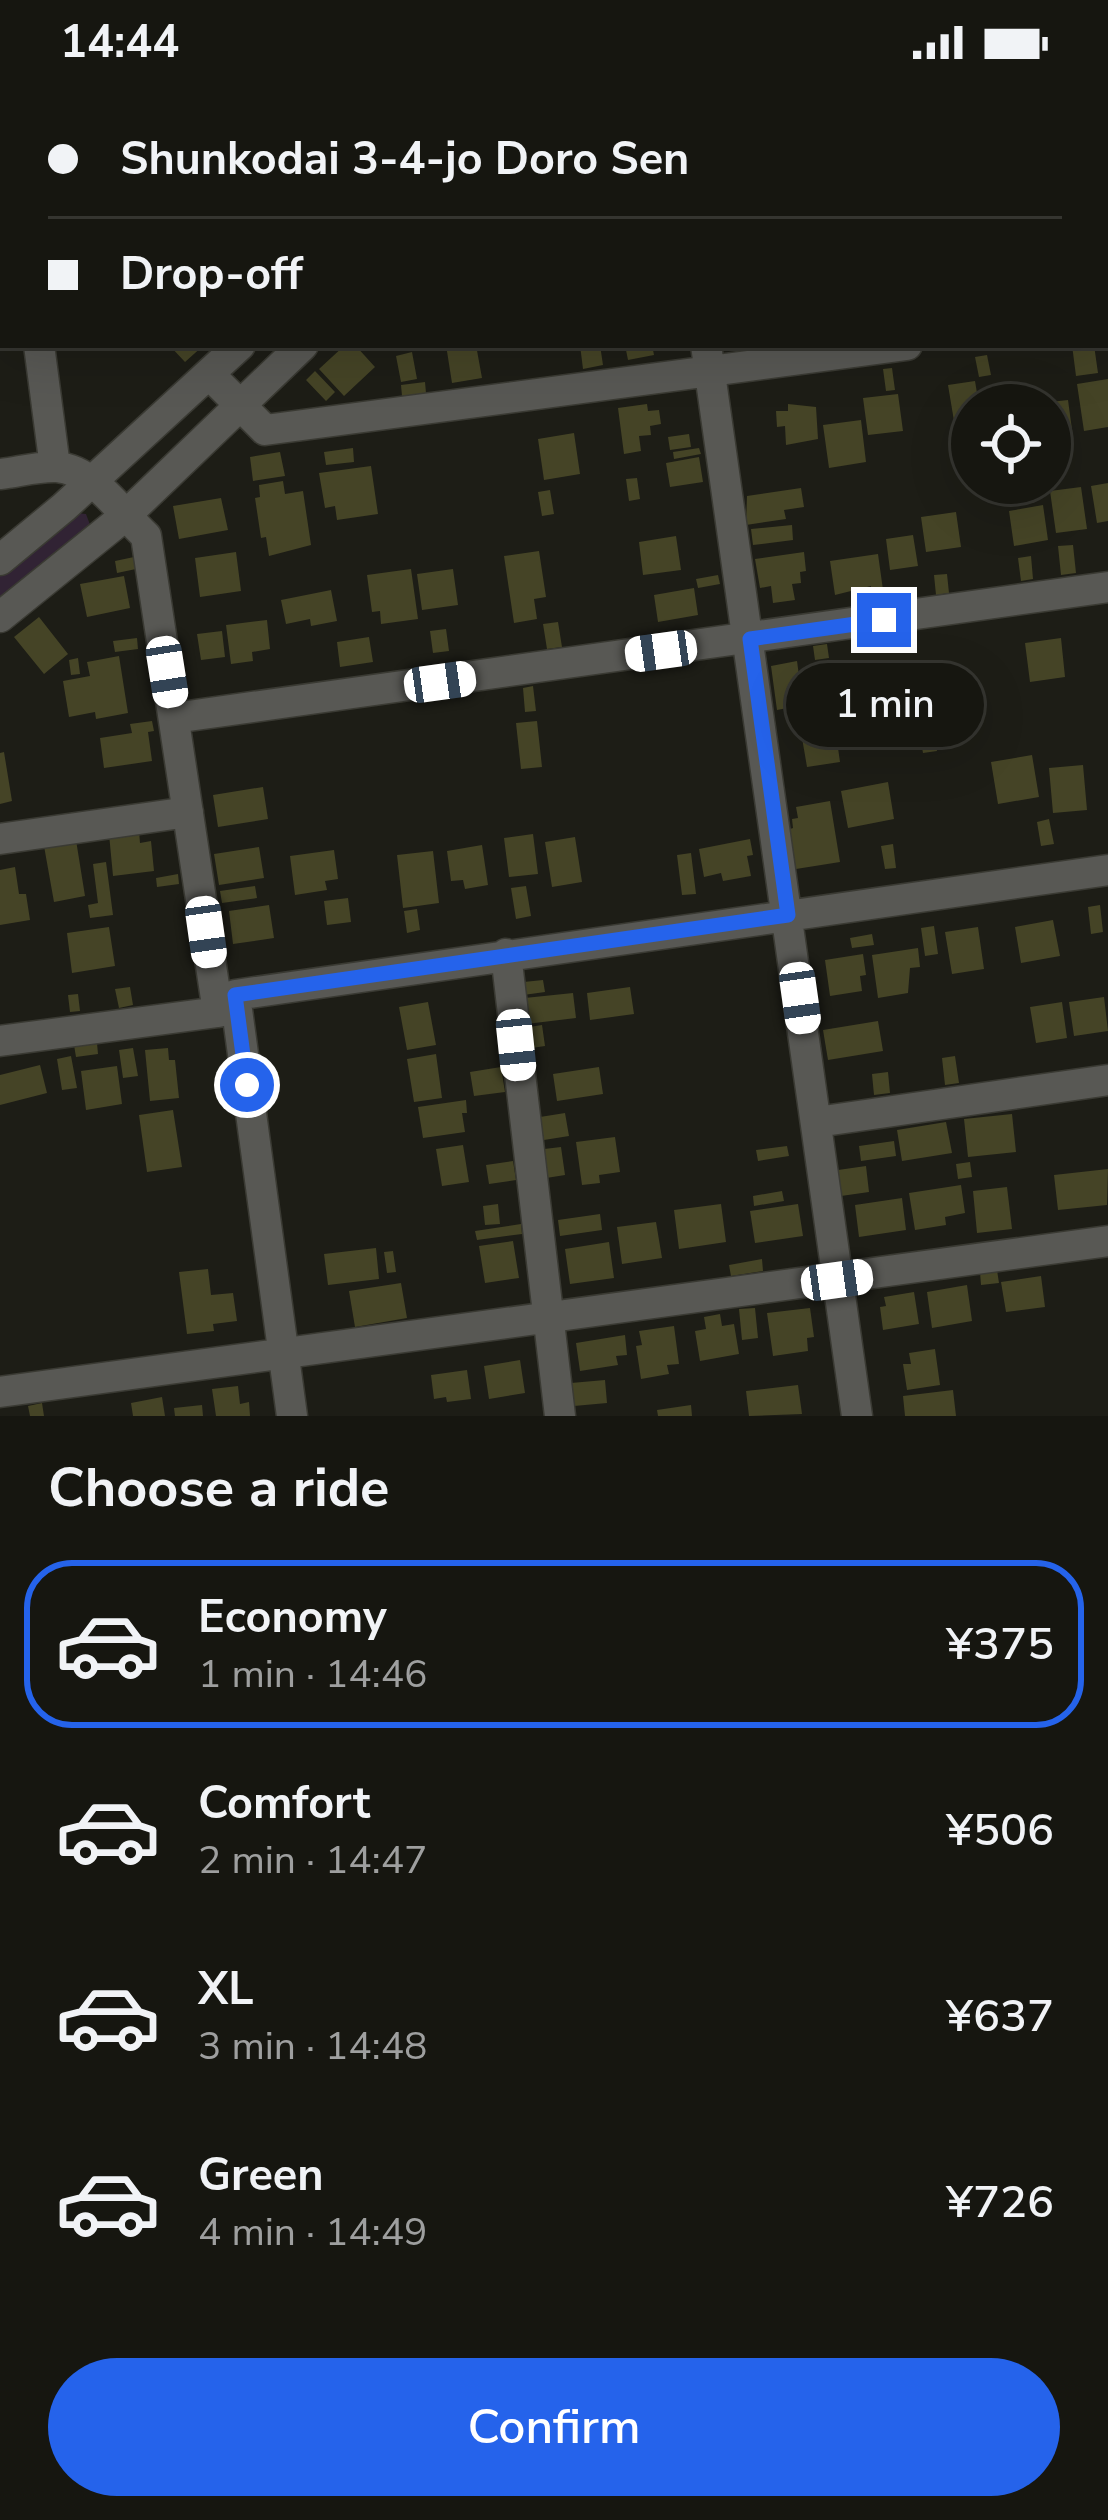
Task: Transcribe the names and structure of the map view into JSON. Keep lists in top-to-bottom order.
{
  "page": {
    "status": "14:44",
    "banner": ["Shunkodai 3-4-jo Doro Sen", "Drop-off"],
    "bubble": "1 min",
    "heading": "Choose a ride",
    "list": [
      {
        "name": "Economy",
        "note": "1 min · 14:46",
        "value": "¥375"
      },
      {
        "name": "Comfort",
        "note": "2 min · 14:47",
        "value": "¥506"
      },
      {
        "name": "XL",
        "note": "3 min · 14:48",
        "value": "¥637"
      },
      {
        "name": "Green",
        "note": "4 min · 14:49",
        "value": "¥726"
      }
    ],
    "buttons": "Confirm"
  }
}
